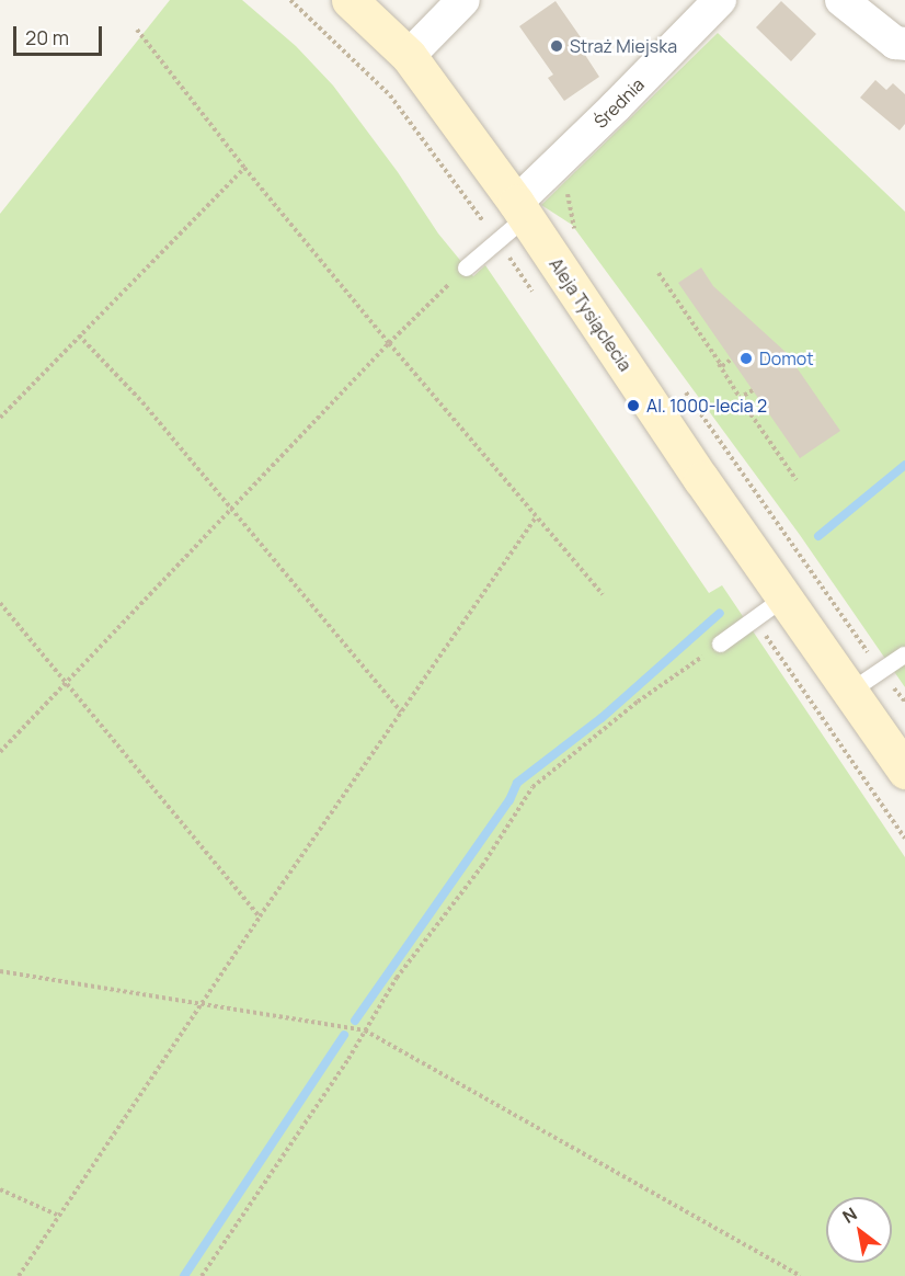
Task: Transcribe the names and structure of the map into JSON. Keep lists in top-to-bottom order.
{
  "streets": {
    "street": ["Średnia", "Aleja Tysiąclecia"]
  },
  "crossings": [
    ["Średnia", "Aleja Tysiąclecia"]
  ],
  "places": ["Straż Miejska", "Domot", "Al. 1000-lecia 2"],
  "scale_bar": "20 m",
  "north": "top left"
}
